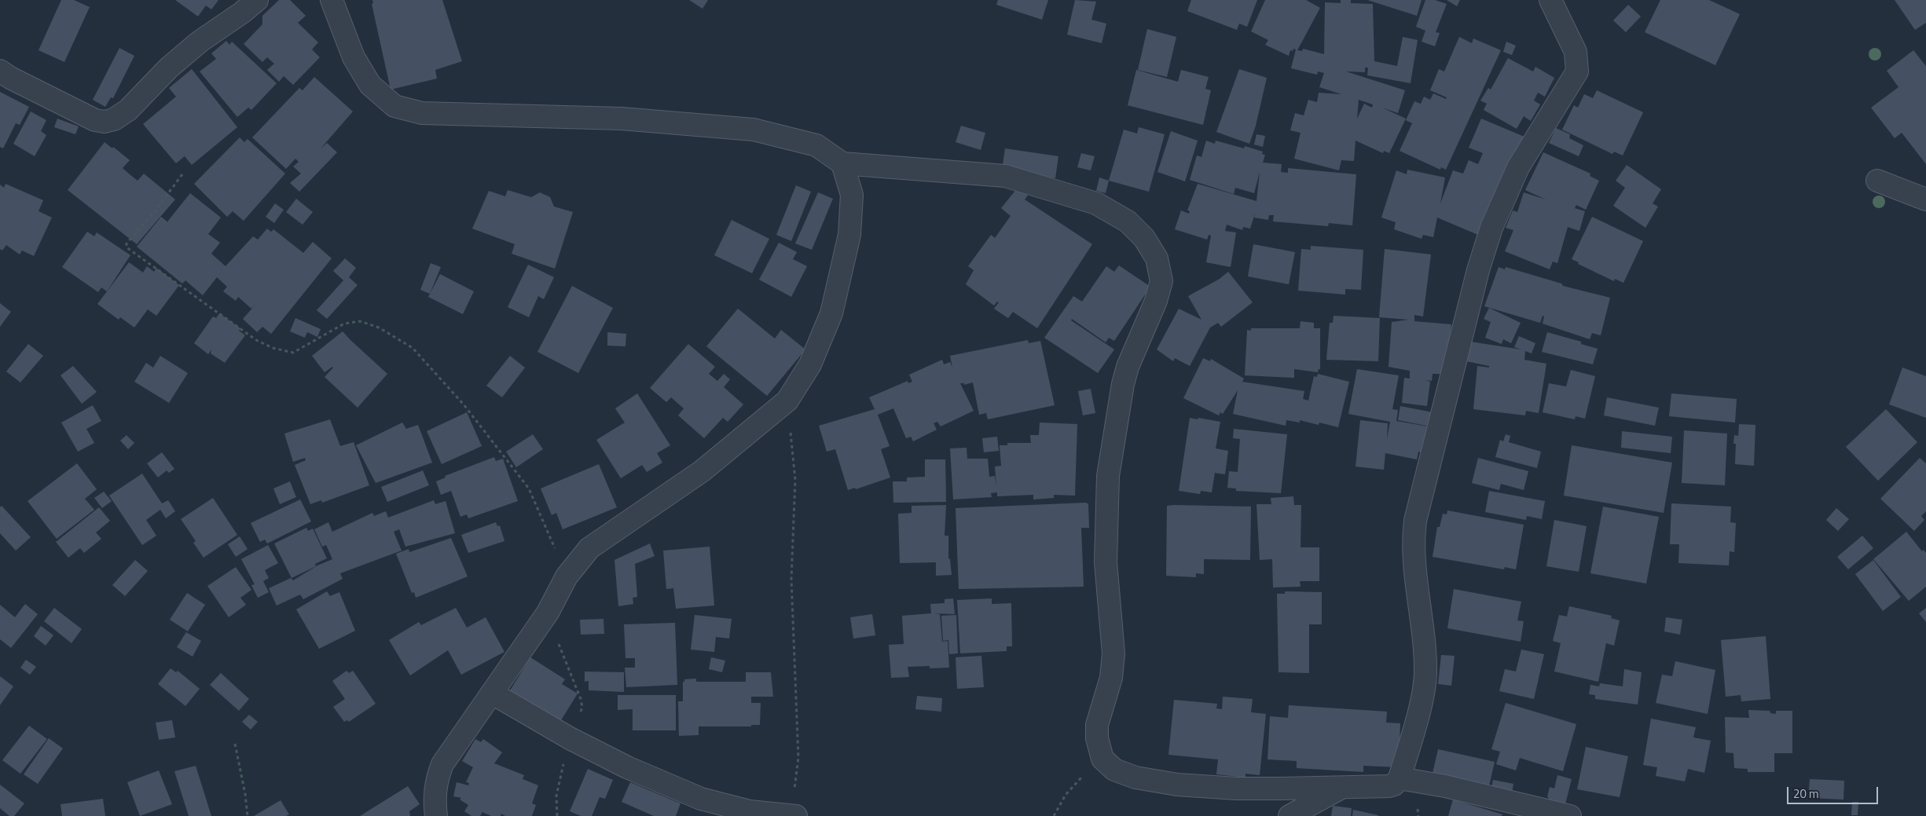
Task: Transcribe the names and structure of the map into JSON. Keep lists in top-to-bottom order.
{
  "scale_bar": "20 m"
}
